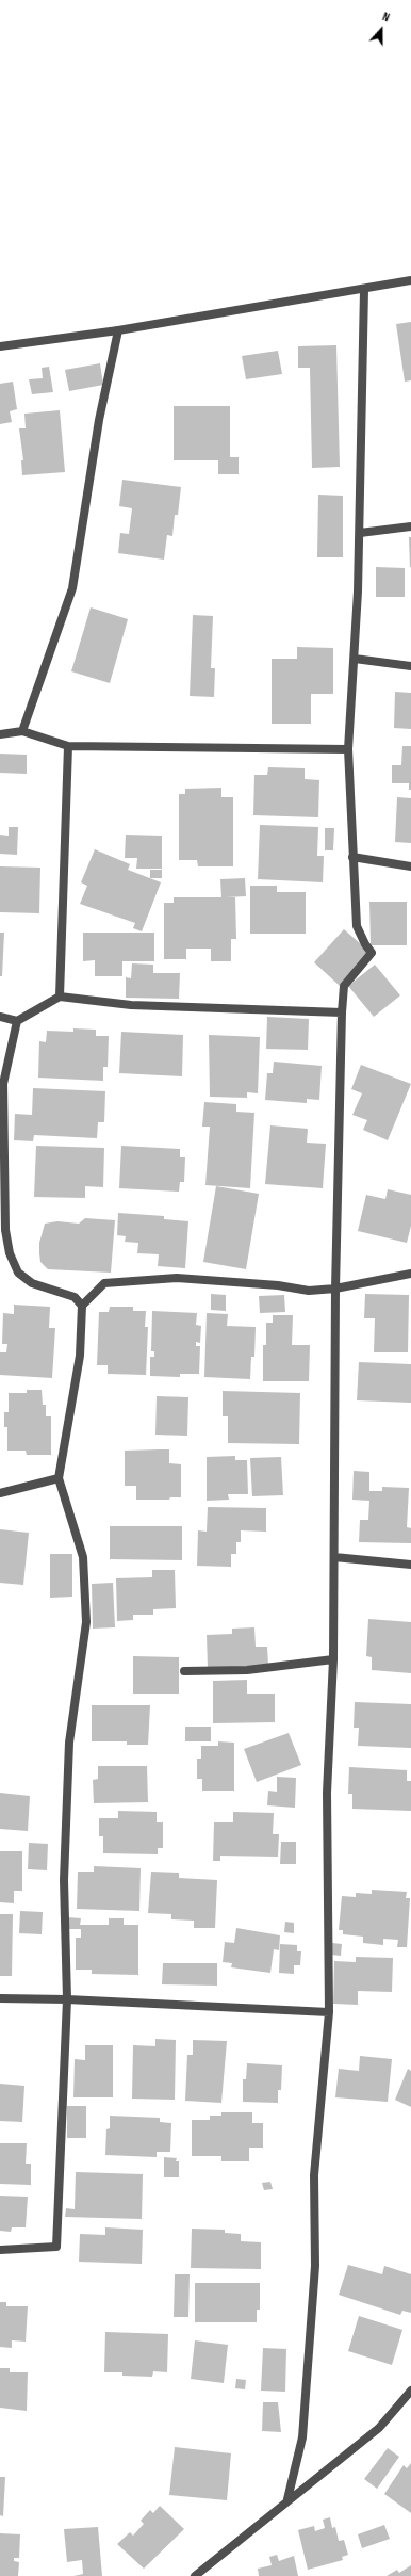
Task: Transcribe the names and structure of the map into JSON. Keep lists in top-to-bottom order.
{
  "north": "top"
}
